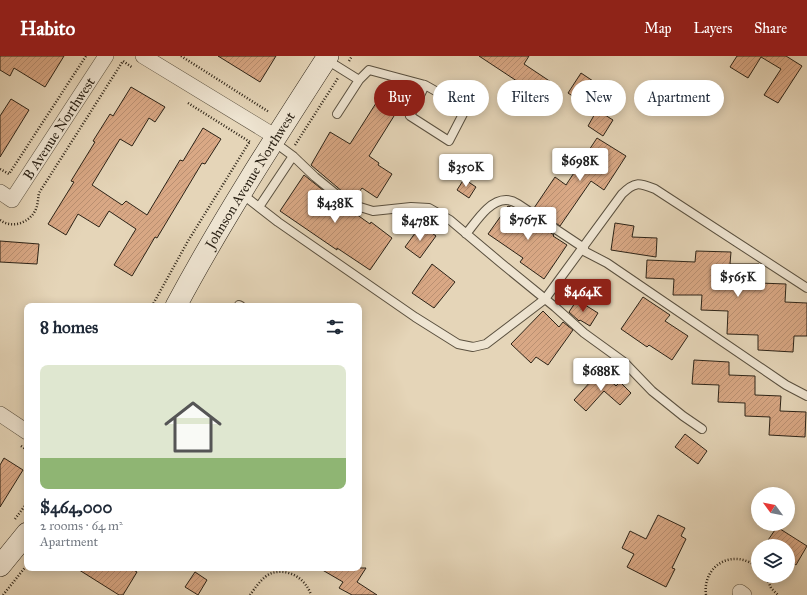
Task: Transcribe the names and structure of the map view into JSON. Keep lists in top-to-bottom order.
{
  "streets": {
    "street": ["B Avenue Northwest", "Johnson Avenue Northwest"]
  },
  "north": "top left",
  "page": {
    "header": "Habito",
    "nav": ["Map", "Layers", "Share"],
    "chip": [
      "Buy",
      "Rent",
      "Filters",
      "New",
      "Apartment"
    ],
    "price": [
      "$698K",
      "$350K",
      "$438K",
      "$767K",
      "$478K",
      "$565K",
      "$464K",
      "$688K"
    ],
    "heading": "8 homes",
    "list": [
      {
        "name": "$464,000",
        "note": "2 rooms · 64 m² · Apartment"
      }
    ]
  }
}
